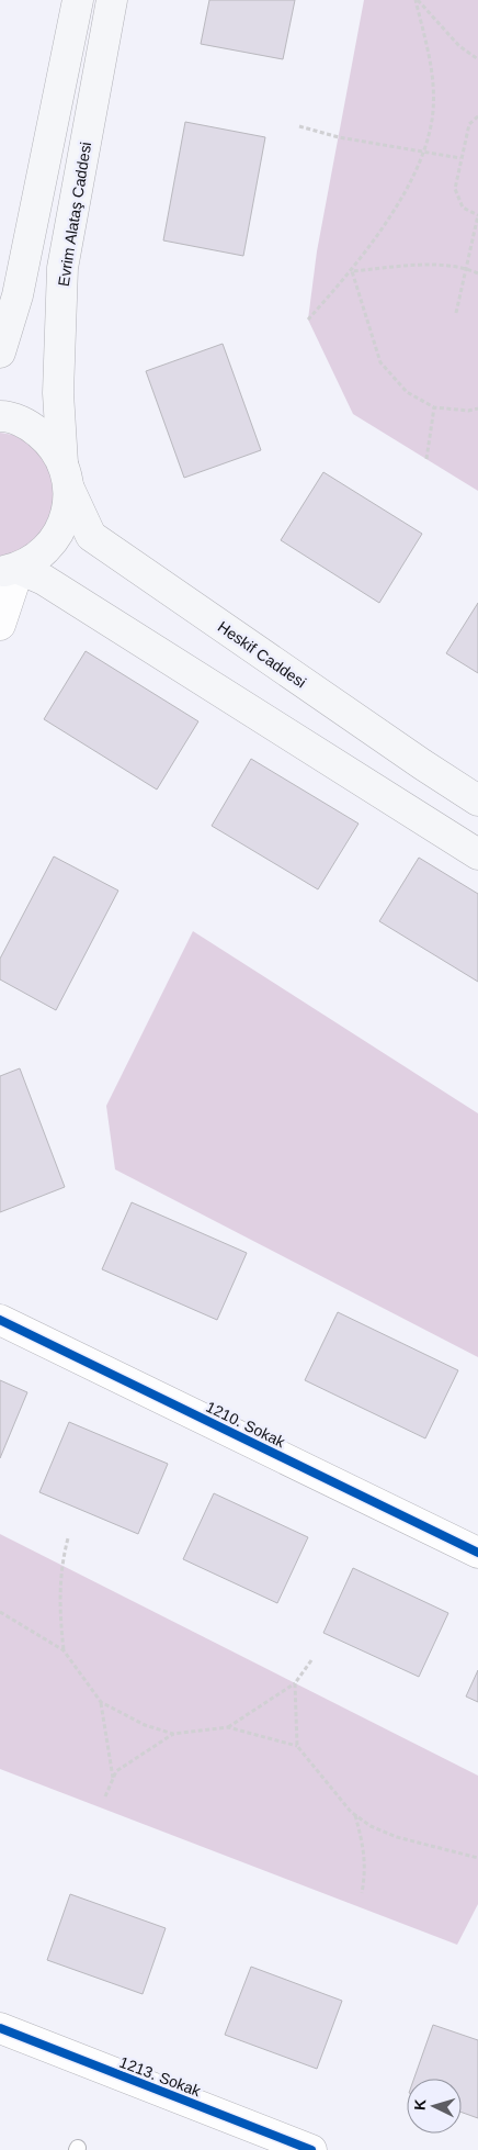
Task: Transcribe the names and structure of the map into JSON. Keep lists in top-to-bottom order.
{
  "streets": {
    "main road": ["Evrim Alataş Caddesi", "Heskif Caddesi"],
    "street": ["1210. Sokak", "1213. Sokak"]
  },
  "crossings": [
    ["Evrim Alataş Caddesi", "Heskif Caddesi"]
  ],
  "north": "left"
}
